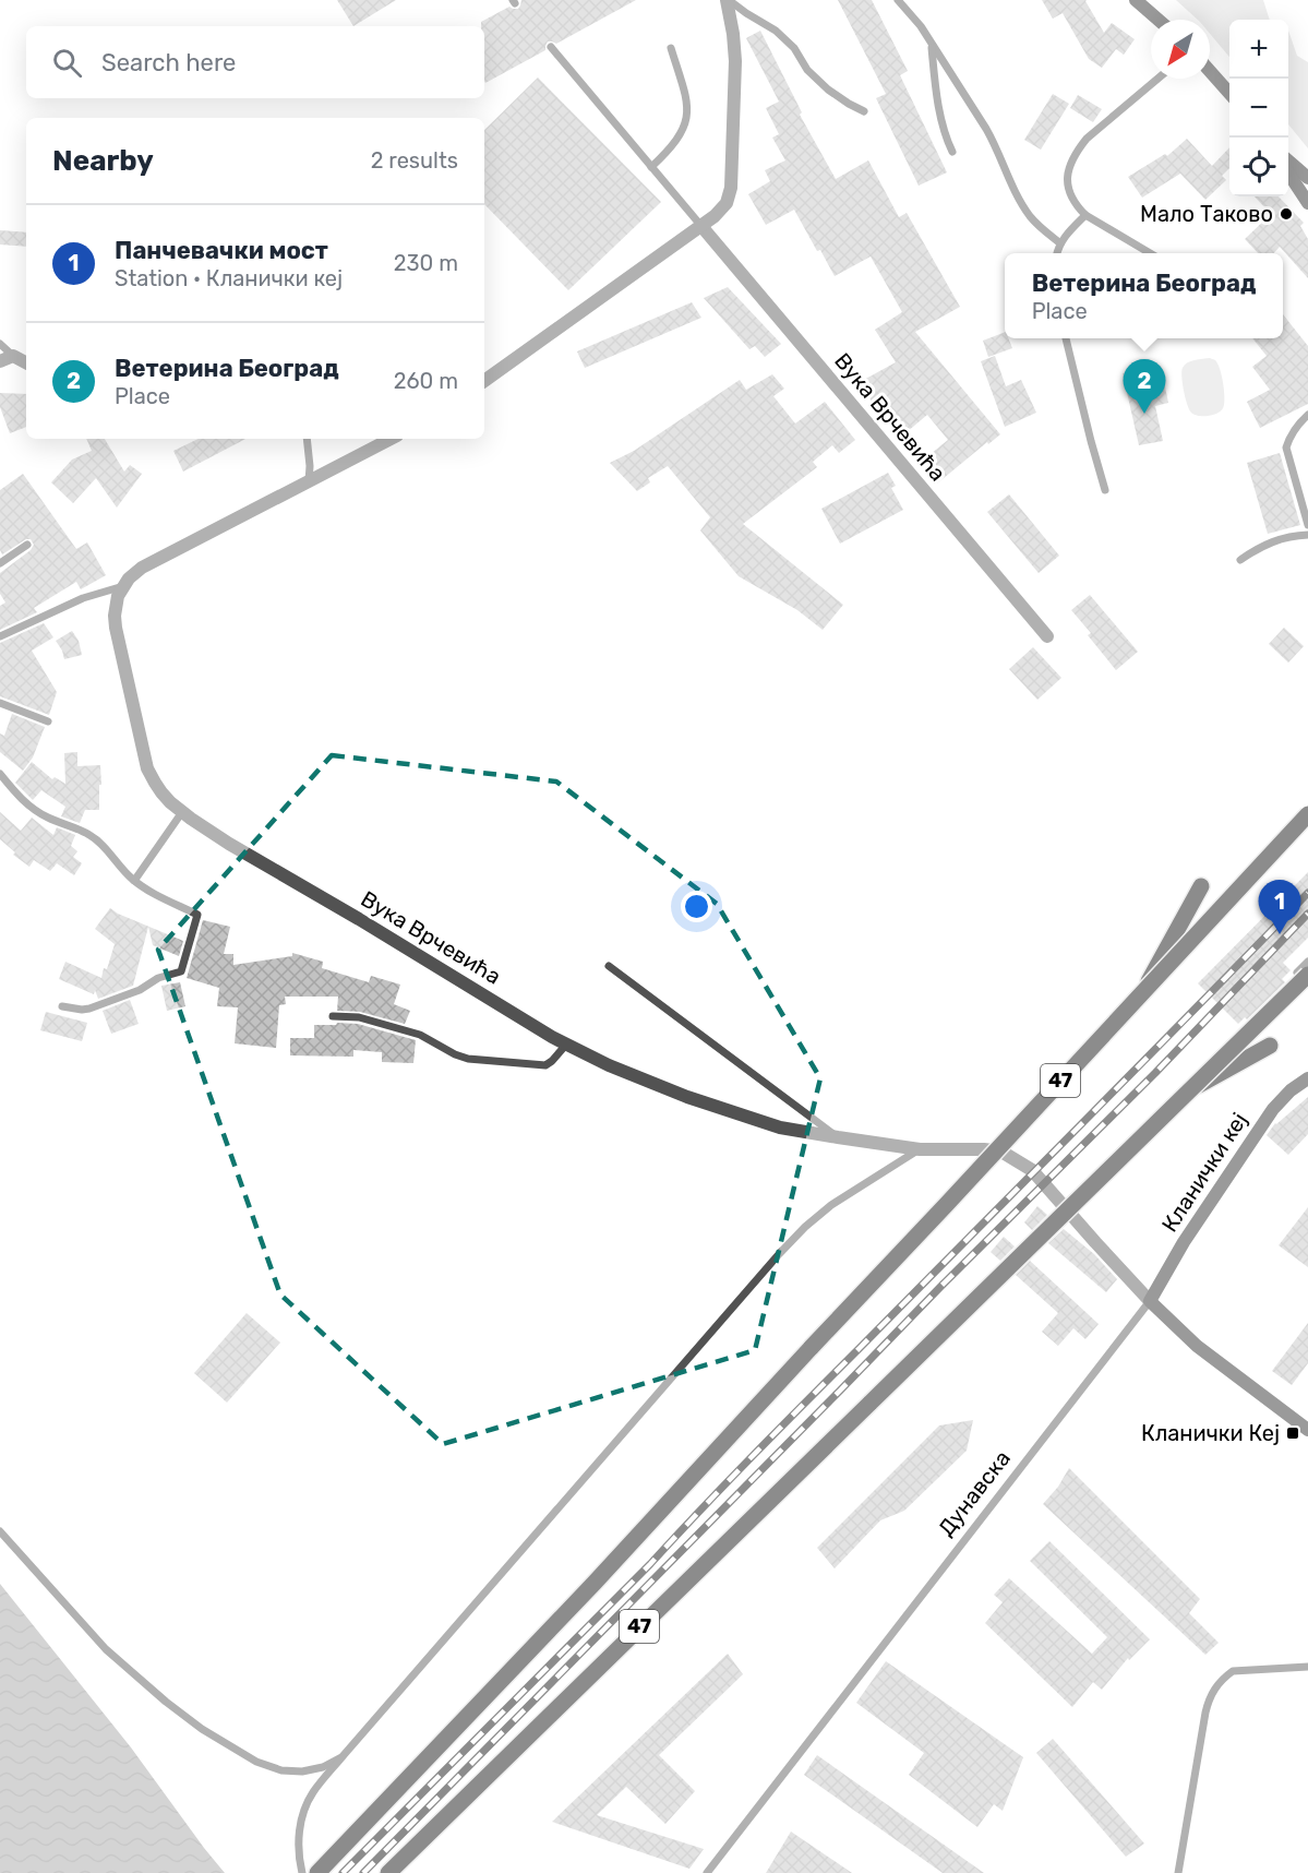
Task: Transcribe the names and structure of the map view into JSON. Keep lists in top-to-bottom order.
{
  "streets": {
    "main road": ["47", "Кланички кеј"],
    "street": ["Вука Врчевића"],
    "lane": ["Дунавска"]
  },
  "crossings": [
    ["Вука Врчевића", "Кланички кеј"],
    ["Вука Врчевића", "Дунавска"],
    ["Кланички кеј", "Дунавска"]
  ],
  "places": {
    "other": ["Мало Таково"],
    "transit": ["Кланички Кеј"]
  },
  "north": "bottom left",
  "page": {
    "map_buttons": ["+", "−"],
    "search": "Search here",
    "heading": ["Nearby", "2 results"],
    "list": [
      {
        "mark": "1",
        "name": "Панчевачки мост",
        "note": "Station · Кланички кеј",
        "value": "230 m"
      },
      {
        "mark": "2",
        "name": "Ветерина Београд",
        "note": "Place",
        "value": "260 m"
      }
    ],
    "popup": ["Ветерина Београд", "Place"],
    "pins": ["2", "1"]
  }
}
